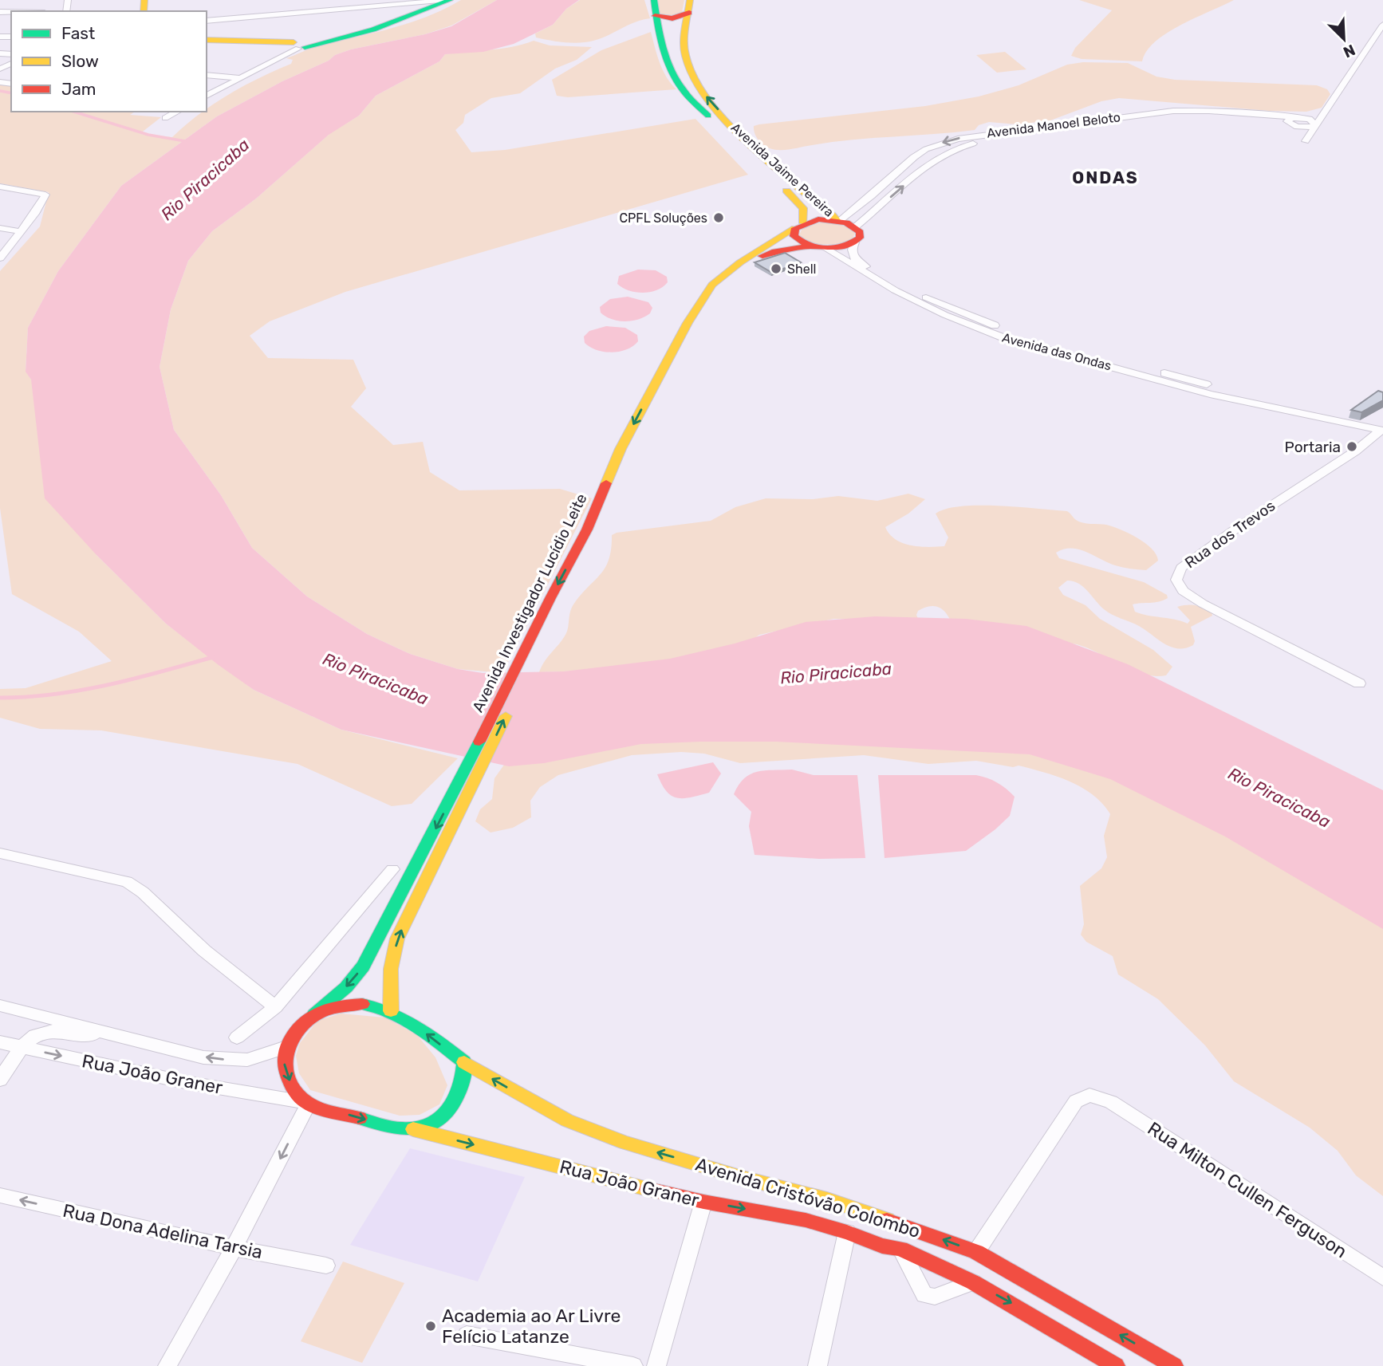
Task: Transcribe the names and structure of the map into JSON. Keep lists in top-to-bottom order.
{
  "streets": {
    "main road": [
      "Avenida Jaime Pereira",
      "Avenida Investigador Lucídio Leite",
      "Rua João Graner",
      "Avenida Cristóvão Colombo"
    ],
    "street": [
      "Avenida Manoel Beloto",
      "Avenida das Ondas",
      "Rua dos Trevos",
      "Rua Milton Cullen Ferguson",
      "Rua Dona Adelina Tarsia"
    ]
  },
  "crossings": [
    ["Avenida Manoel Beloto", "Avenida Jaime Pereira"],
    ["Avenida Jaime Pereira", "Avenida Investigador Lucídio Leite"],
    ["Avenida das Ondas", "Rua dos Trevos"],
    ["Avenida das Ondas", "Avenida Investigador Lucídio Leite"],
    ["Avenida Investigador Lucídio Leite", "Rua João Graner"],
    ["Avenida Investigador Lucídio Leite", "Avenida Cristóvão Colombo"],
    ["Rua João Graner", "Avenida Cristóvão Colombo"],
    ["Rua Milton Cullen Ferguson", "Avenida Cristóvão Colombo"]
  ],
  "one_way": ["Rua Dona Adelina Tarsia"],
  "districts": ["ONDAS"],
  "water": ["Rio Piracicaba"],
  "places": [
    "CPFL Soluções",
    "Shell",
    "Portaria",
    "Academia ao Ar Livre Felício Latanze"
  ],
  "legend": ["Fast", "Slow", "Jam"],
  "north": "bottom right"
}
